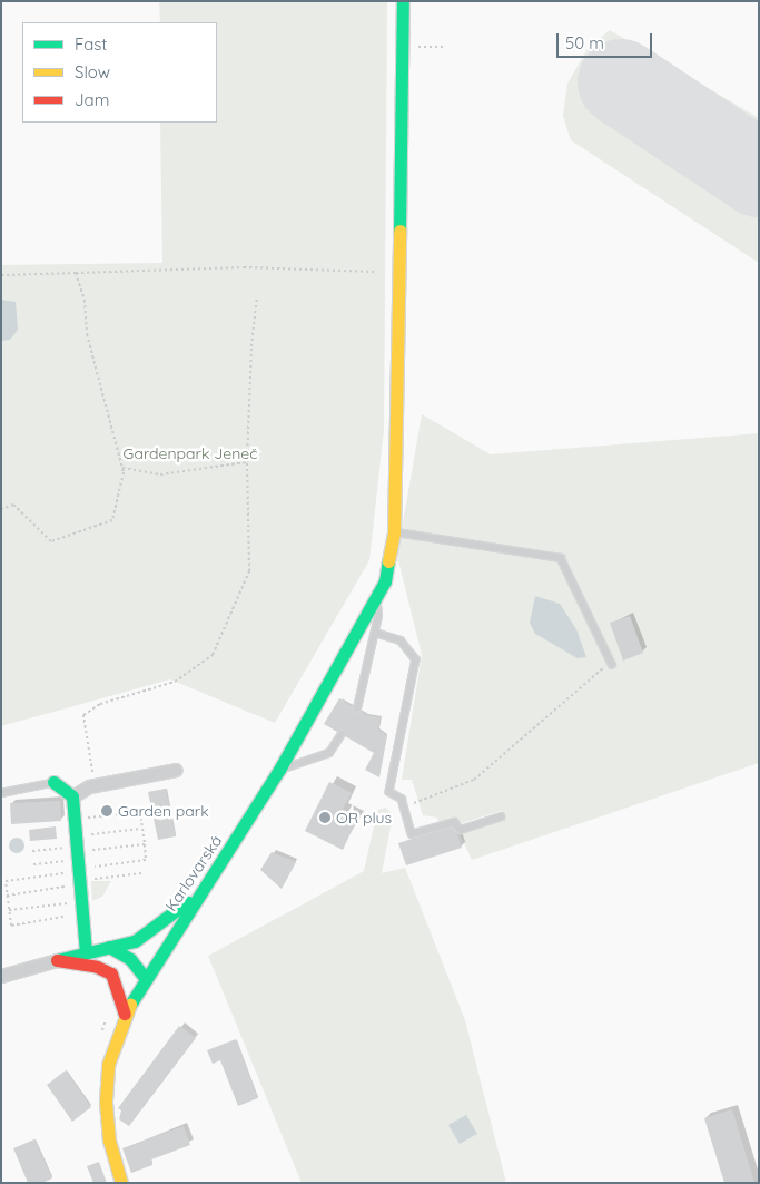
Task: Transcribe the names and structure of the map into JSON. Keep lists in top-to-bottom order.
{
  "streets": {
    "main road": ["Karlovarská"]
  },
  "parks": ["Gardenpark Jeneč"],
  "places": ["Garden park", "OR plus"],
  "legend": ["Fast", "Slow", "Jam"],
  "scale_bar": "50 m"
}
